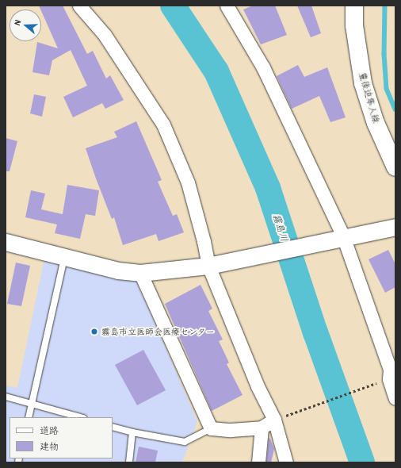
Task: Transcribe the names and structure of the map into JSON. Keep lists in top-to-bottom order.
{
  "streets": {
    "main road": ["豊後迫隼人線"]
  },
  "water": ["霧島川"],
  "places": ["霧島市立医師会医療センター"],
  "legend": ["道路", "建物"],
  "north": "left"
}
